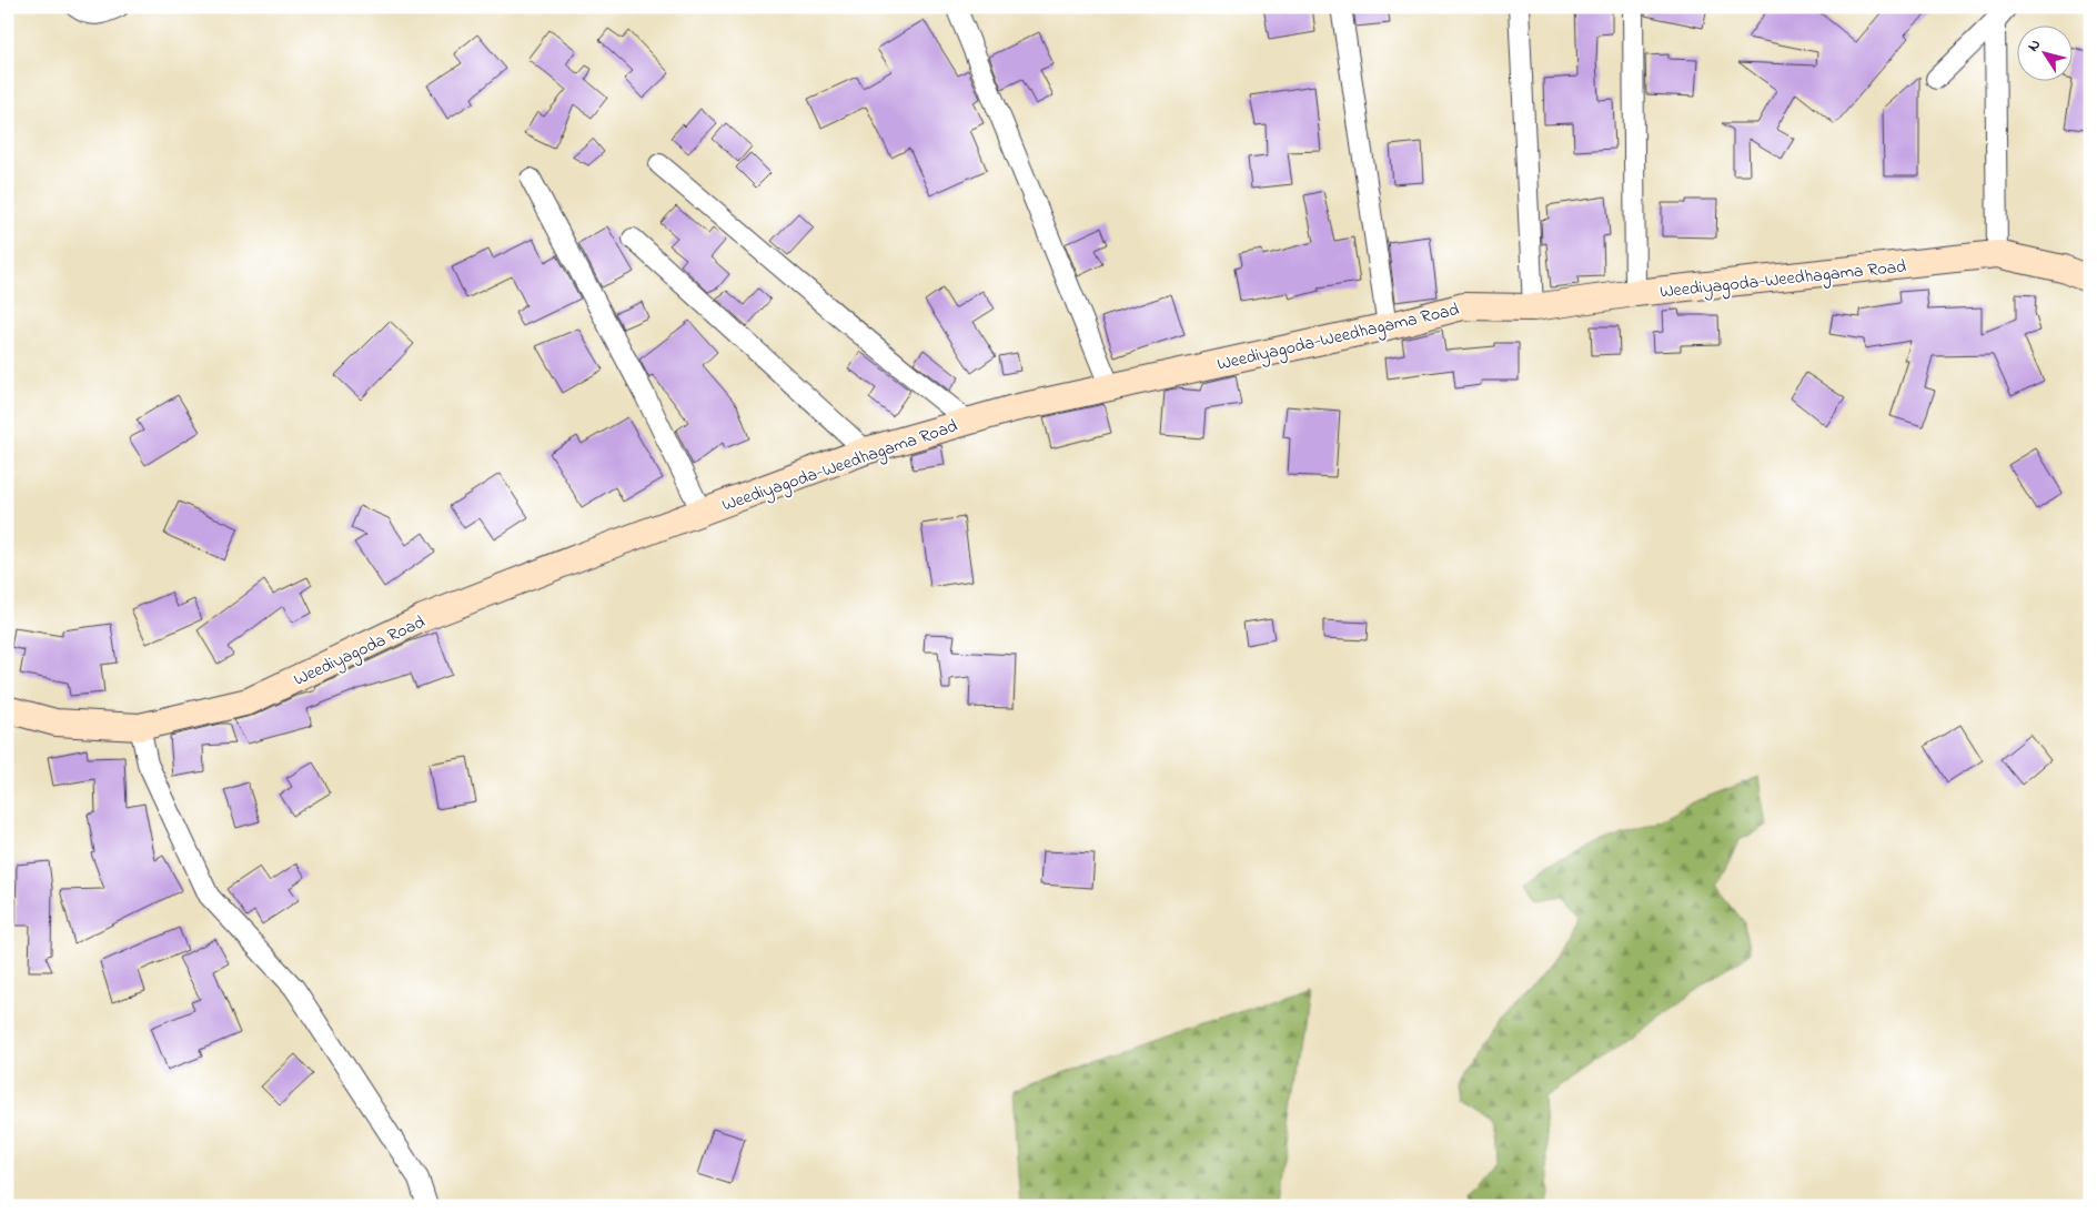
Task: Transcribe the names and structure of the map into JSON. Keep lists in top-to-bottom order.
{
  "streets": {
    "street": ["Weediyagoda-Weedhagama Road", "Weediyagoda Road"]
  },
  "crossings": [
    ["Weediyagoda-Weedhagama Road", "Weediyagoda Road"]
  ],
  "north": "top left"
}
